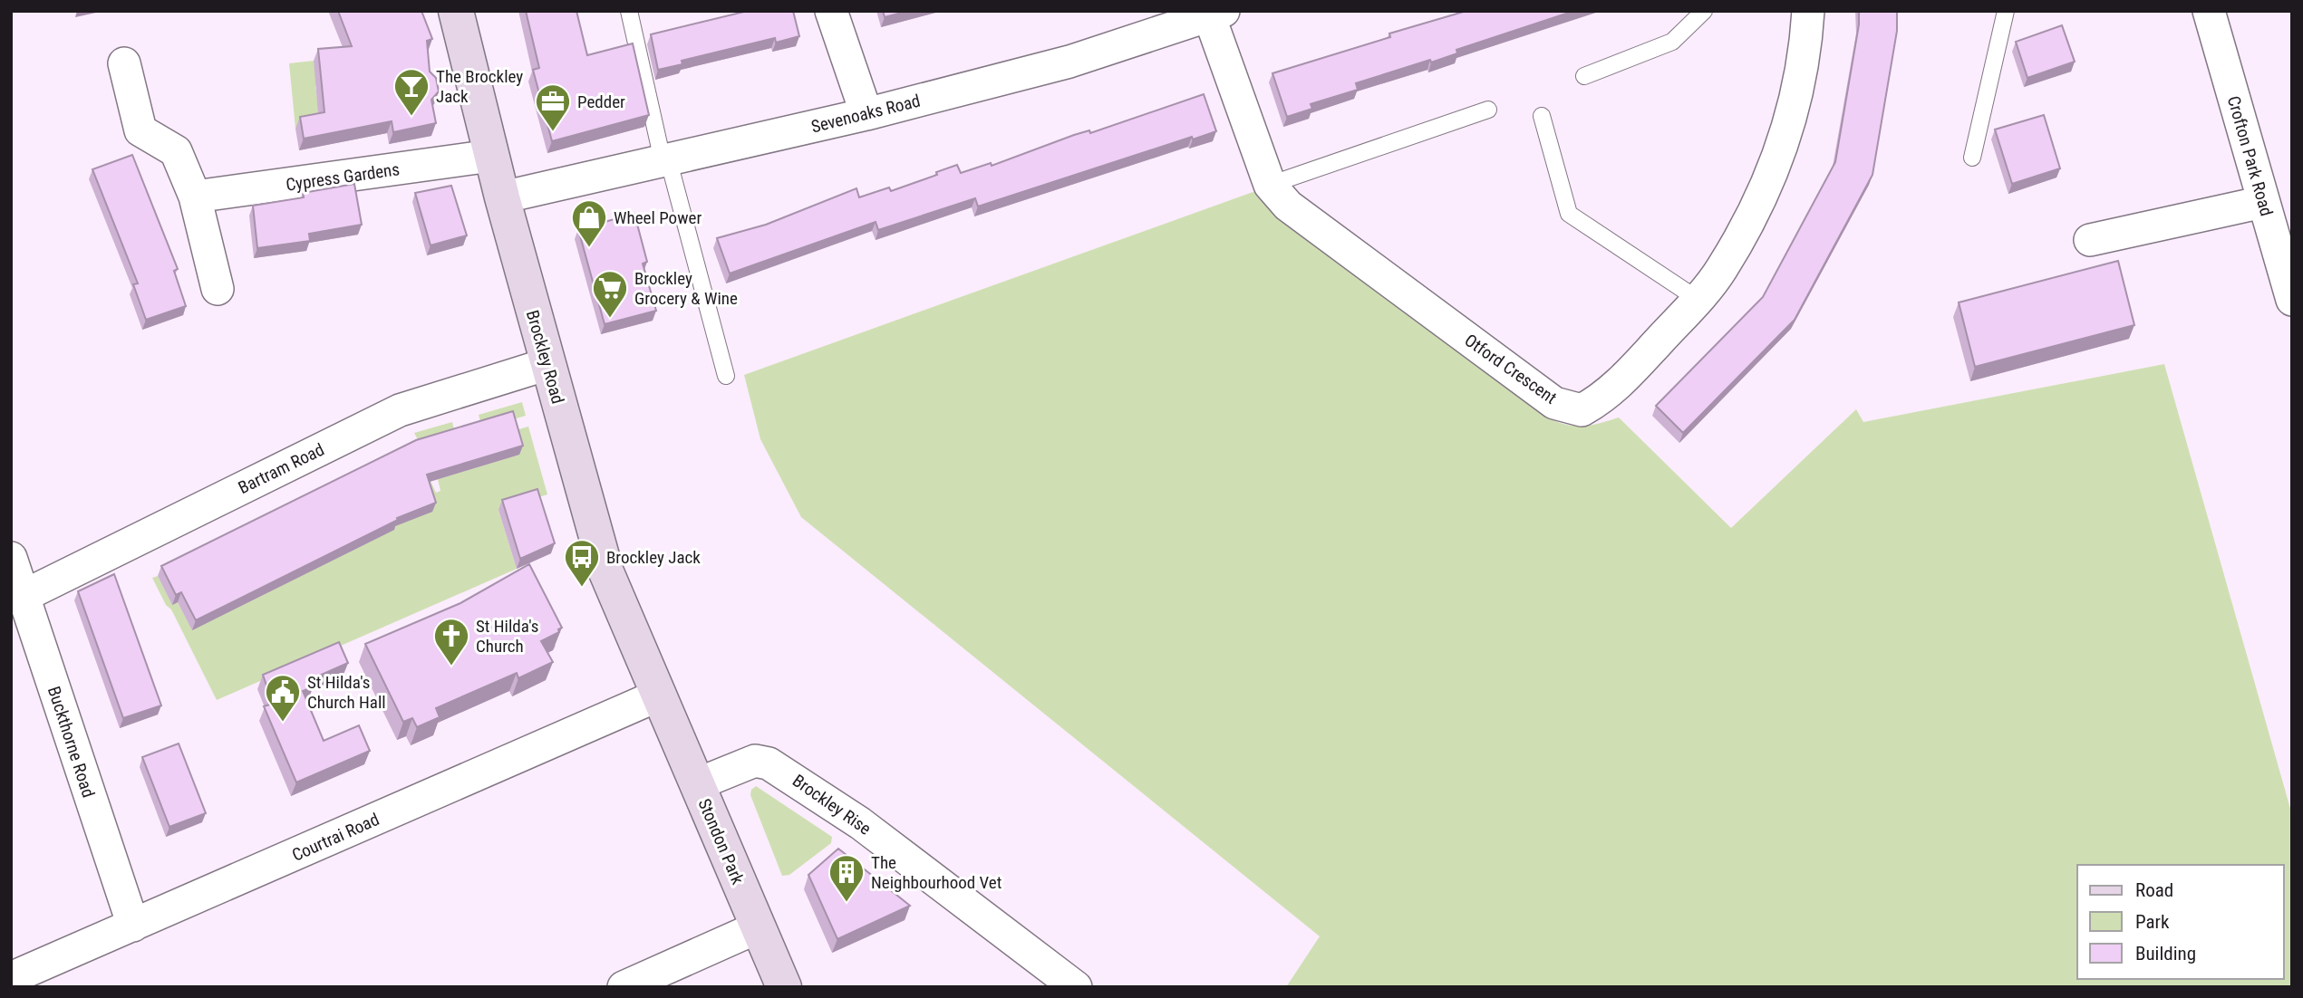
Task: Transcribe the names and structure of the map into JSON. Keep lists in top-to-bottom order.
{
  "streets": {
    "main road": ["Brockley Road", "Stondon Park"],
    "street": [
      "Sevenoaks Road",
      "Crofton Park Road",
      "Cypress Gardens",
      "Otford Crescent",
      "Bartram Road",
      "Buckthorne Road",
      "Brockley Rise",
      "Courtrai Road"
    ]
  },
  "crossings": [
    ["Sevenoaks Road", "Brockley Road"],
    ["Sevenoaks Road", "Otford Crescent"],
    ["Cypress Gardens", "Brockley Road"],
    ["Brockley Road", "Bartram Road"],
    ["Brockley Road", "Courtrai Road"],
    ["Brockley Road", "Stondon Park"],
    ["Bartram Road", "Buckthorne Road"],
    ["Buckthorne Road", "Courtrai Road"],
    ["Brockley Rise", "Stondon Park"],
    ["Courtrai Road", "Stondon Park"]
  ],
  "places": {
    "bar": ["The Brockley Jack"],
    "office": ["Pedder"],
    "shop": ["Wheel Power"],
    "supermarket": ["Brockley Grocery & Wine"],
    "bus stop": ["Brockley Jack"],
    "church": ["St Hilda's Church"],
    "public building": ["St Hilda's Church Hall"],
    "building": ["The Neighbourhood Vet"]
  },
  "legend": ["Road", "Park", "Building"]
}
